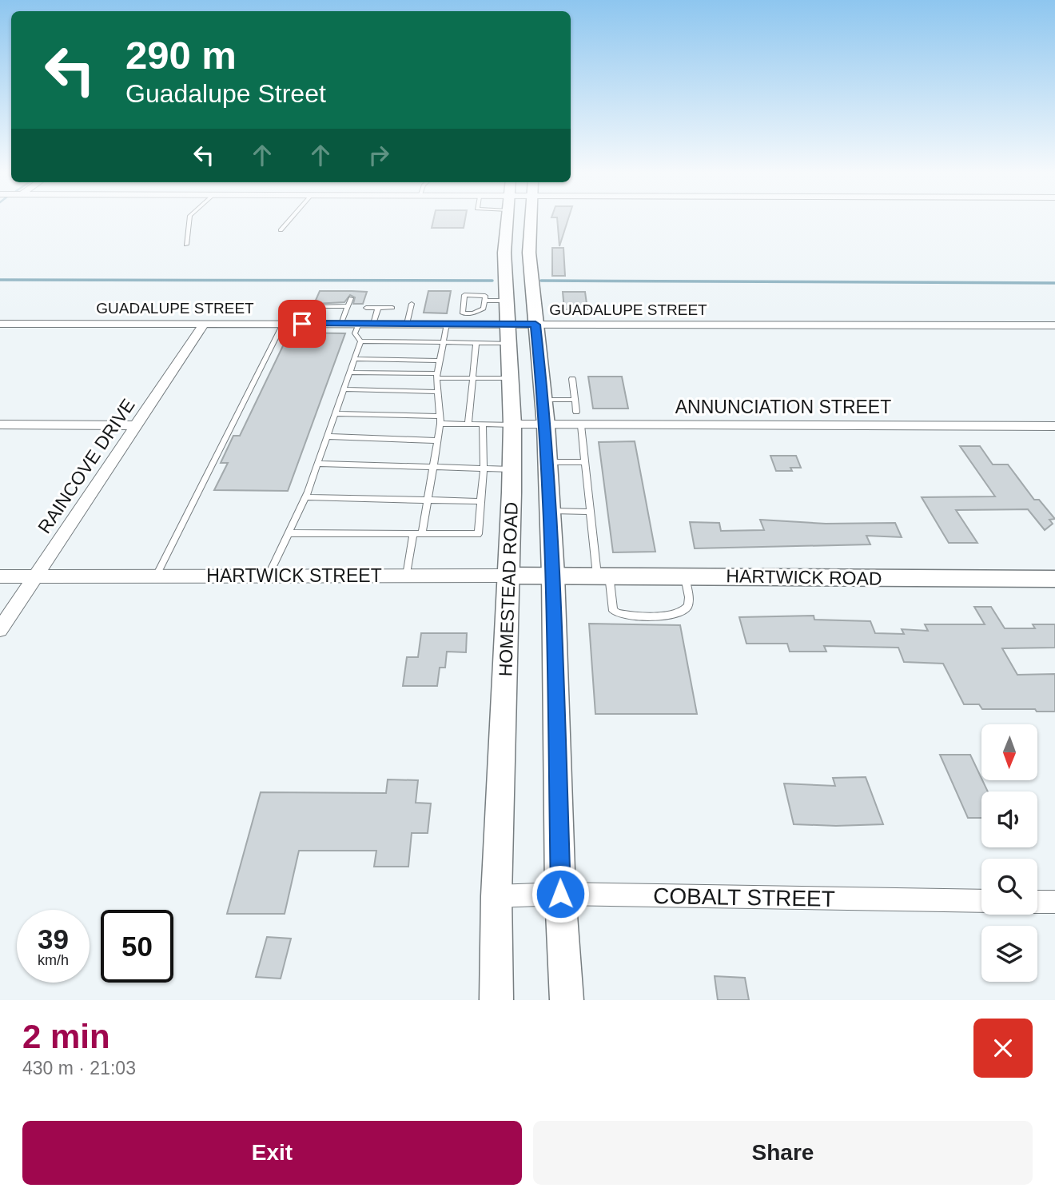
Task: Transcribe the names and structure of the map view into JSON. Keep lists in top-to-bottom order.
{
  "streets": {
    "main road": ["HOMESTEAD ROAD"],
    "street": [
      "GUADALUPE STREET",
      "ANNUNCIATION STREET",
      "RAINCOVE DRIVE",
      "HARTWICK STREET",
      "HARTWICK ROAD",
      "COBALT STREET"
    ]
  },
  "crossings": [
    ["GUADALUPE STREET", "RAINCOVE DRIVE"],
    ["GUADALUPE STREET", "HOMESTEAD ROAD"],
    ["ANNUNCIATION STREET", "HOMESTEAD ROAD"],
    ["RAINCOVE DRIVE", "HARTWICK STREET"],
    ["HARTWICK STREET", "HARTWICK ROAD"],
    ["HARTWICK STREET", "HOMESTEAD ROAD"],
    ["HARTWICK ROAD", "HOMESTEAD ROAD"],
    ["HOMESTEAD ROAD", "COBALT STREET"]
  ],
  "north": "bottom",
  "page": {
    "turn": ["290 m", "Guadalupe Street"],
    "speed": "39 km/h",
    "limit": "50",
    "heading": ["2 min", "430 m · 21:03"],
    "buttons": ["Exit", "Share"]
  }
}
